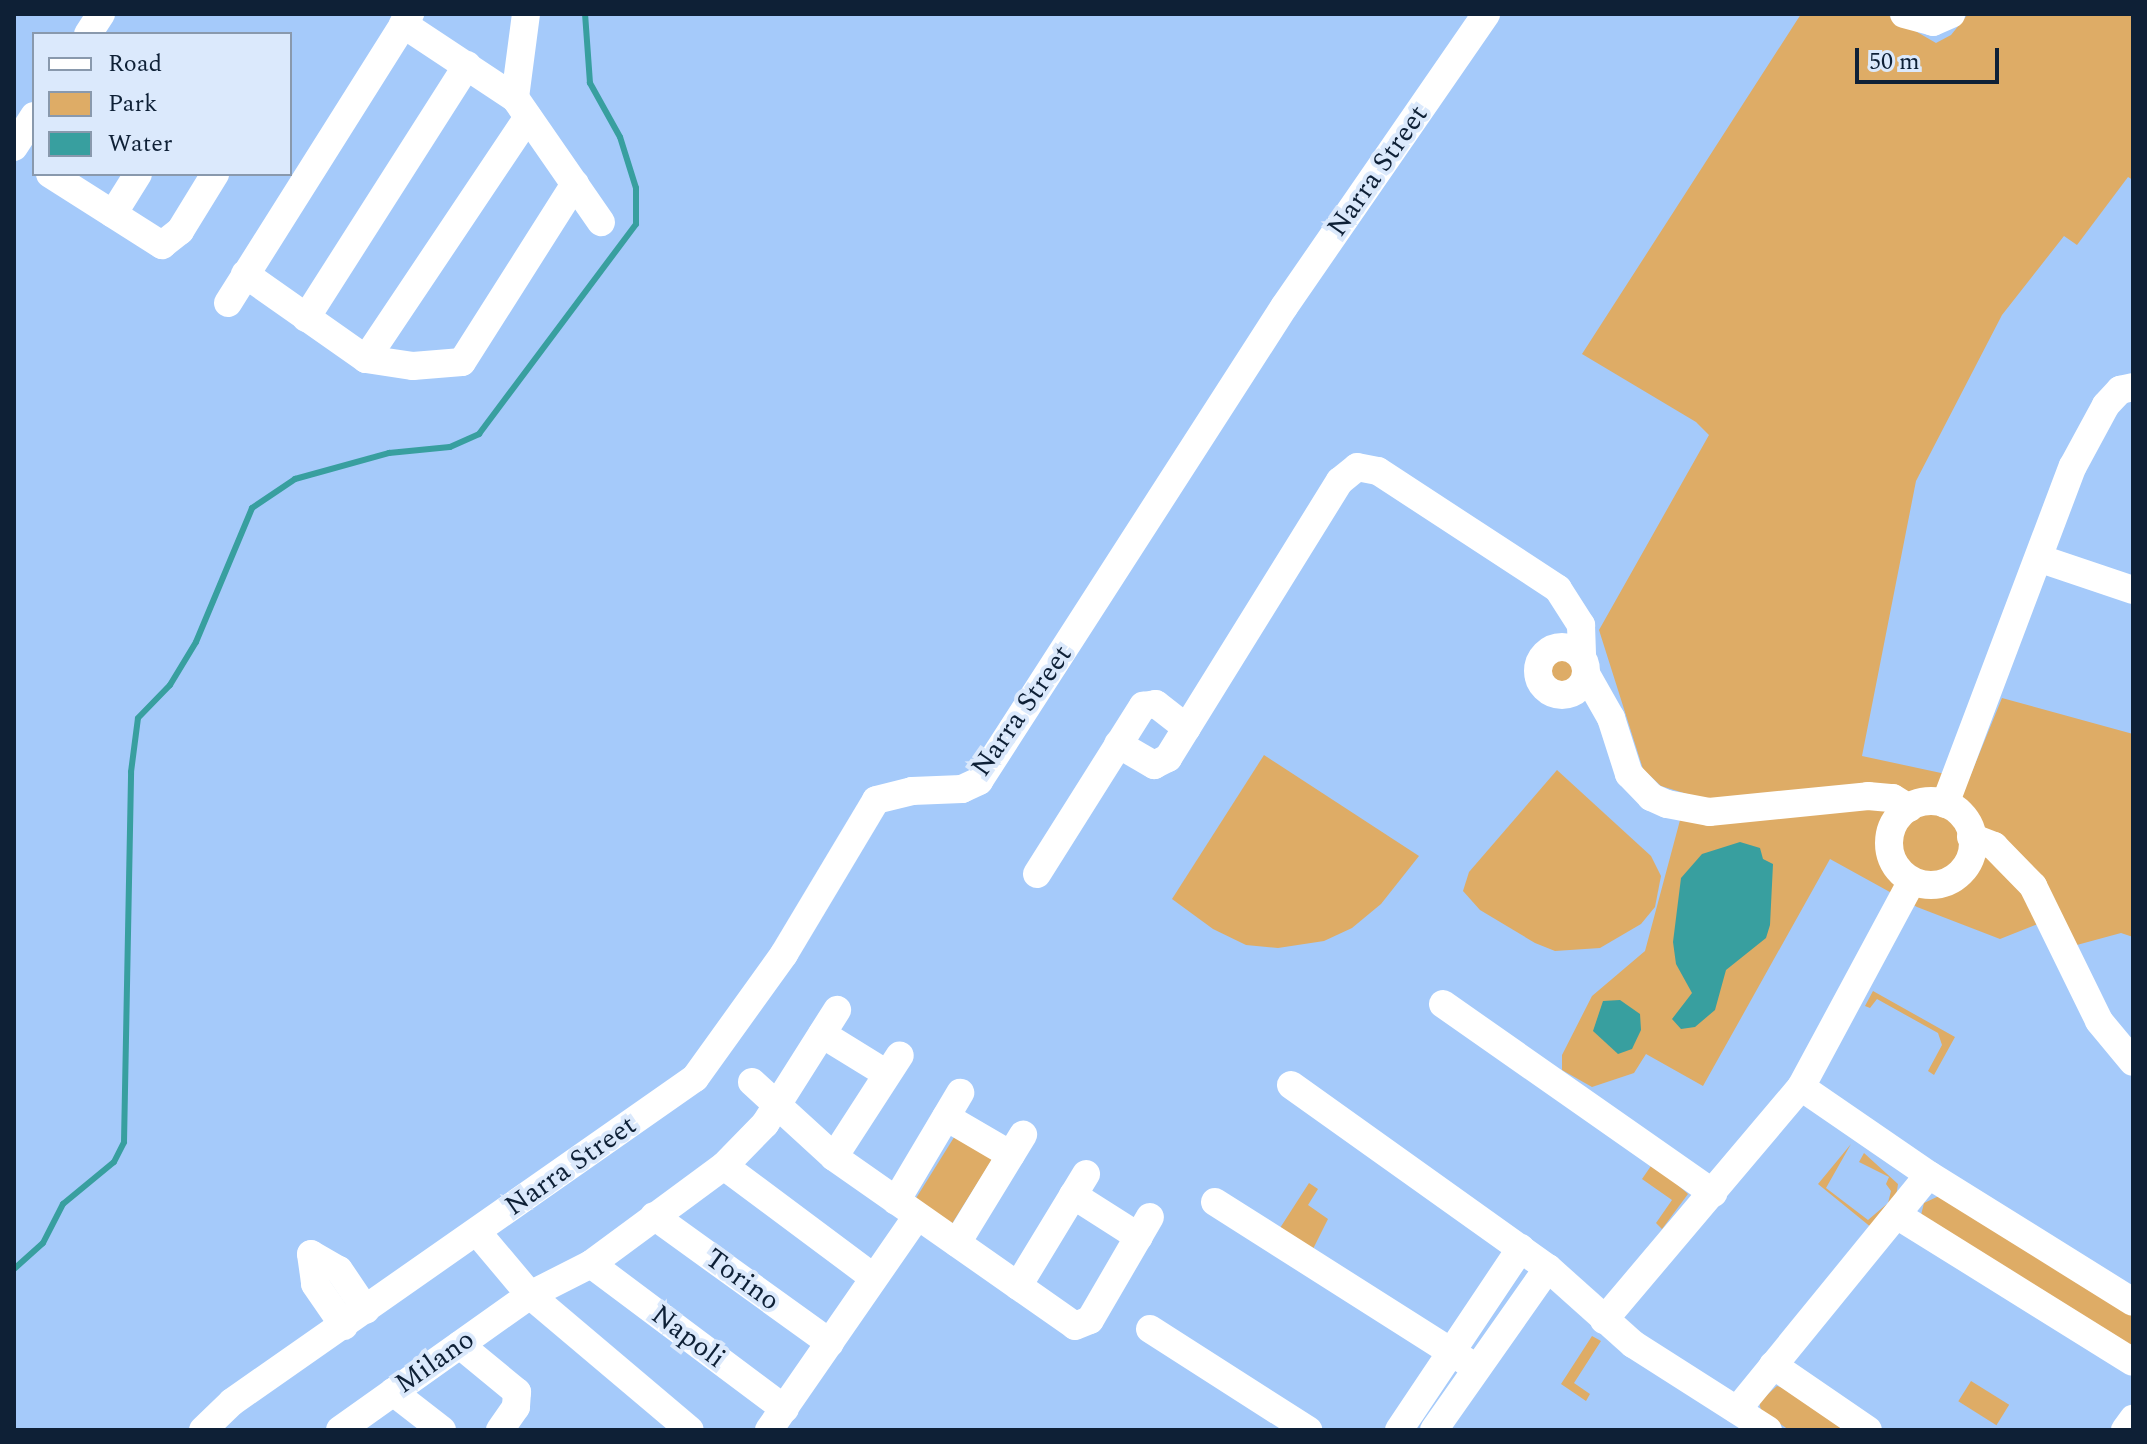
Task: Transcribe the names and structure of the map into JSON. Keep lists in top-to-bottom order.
{
  "streets": {
    "street": [
      "Narra Street",
      "Torino",
      "Napoli",
      "Milano"
    ]
  },
  "crossings": [
    ["Torino", "Milano"],
    ["Napoli", "Milano"]
  ],
  "legend": ["Road", "Park", "Water"],
  "scale_bar": "50 m"
}
